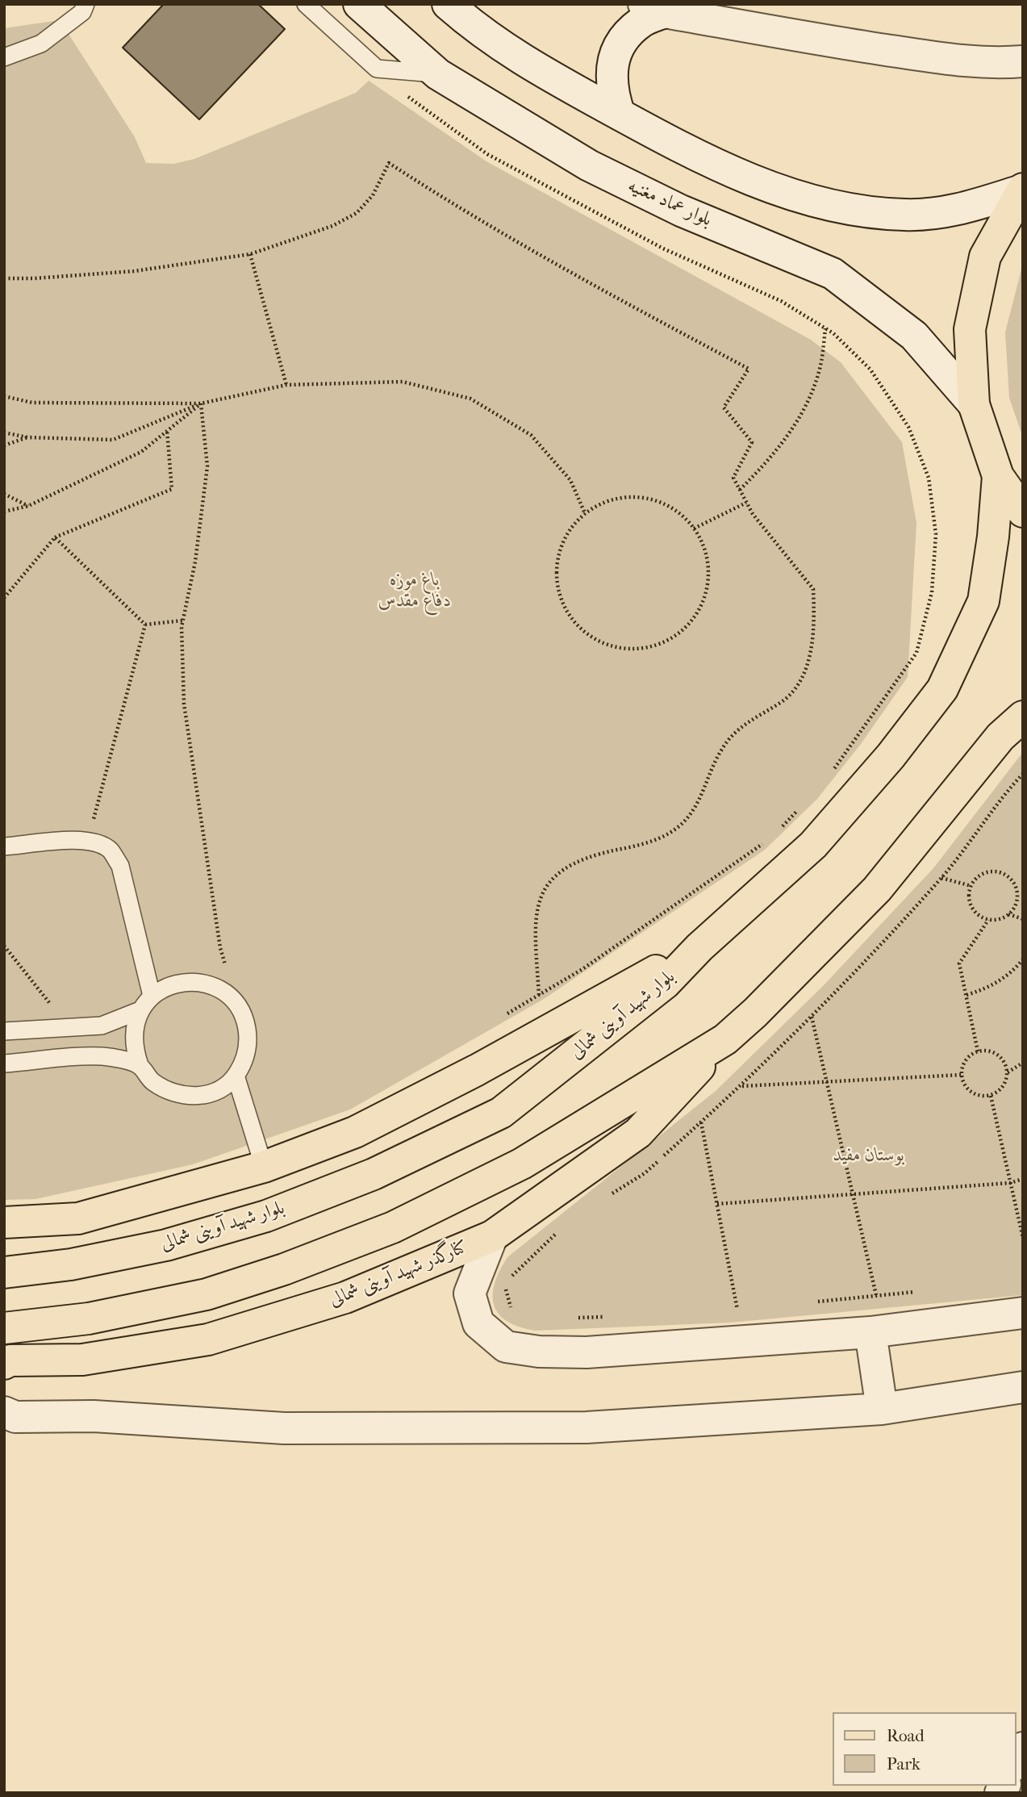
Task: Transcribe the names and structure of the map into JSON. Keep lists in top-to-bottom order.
{
  "streets": {
    "main road": ["بلوار شهید آوینی شمالی", "کنارگذر شهید آوینی شمالی"],
    "street": ["بلوار عماد مغنیه"]
  },
  "parks": ["باغ موزه دفاع مقدس", "بوستان مفید"],
  "legend": ["Road", "Park"]
}
